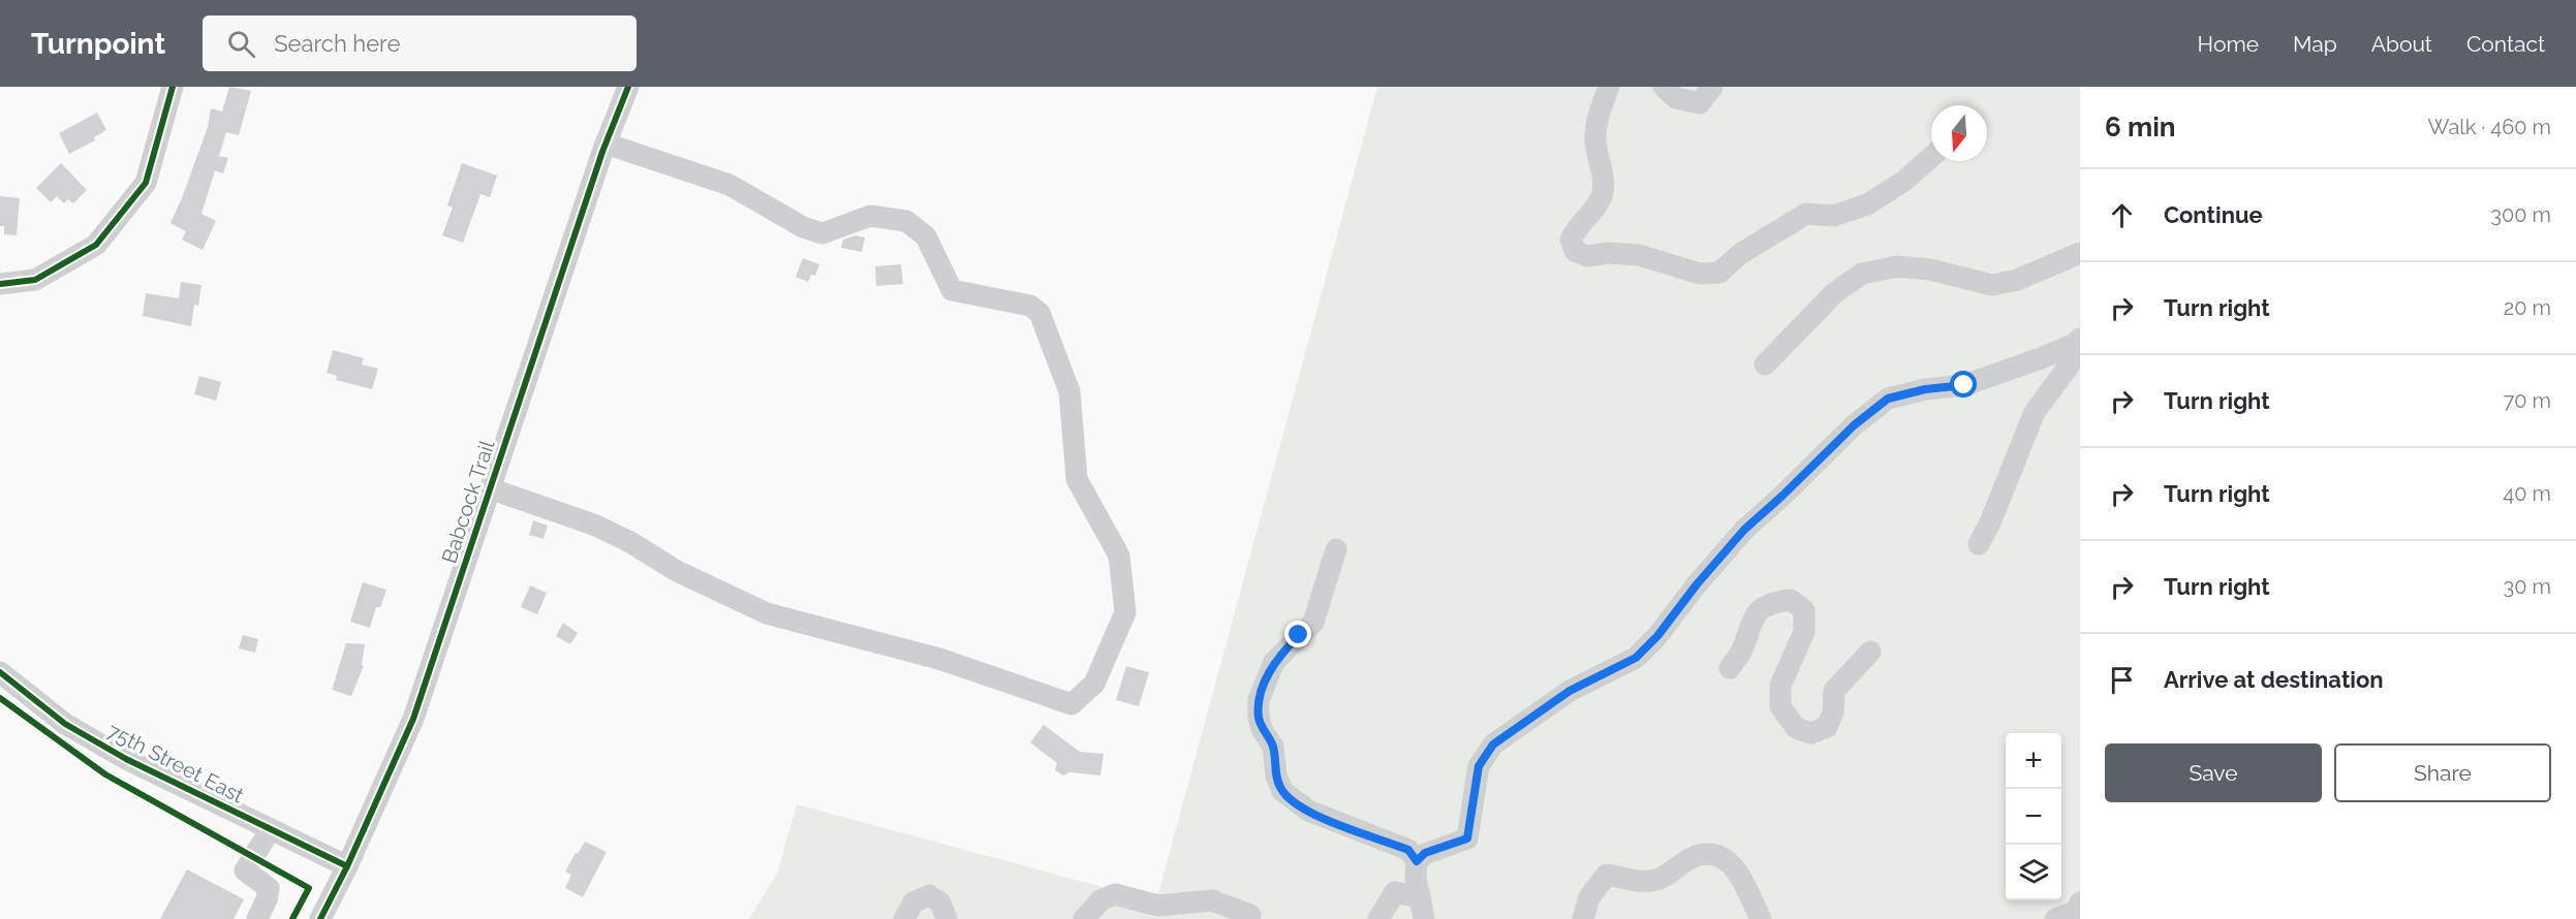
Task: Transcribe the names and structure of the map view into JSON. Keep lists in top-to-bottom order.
{
  "streets": {
    "street": ["Babcock Trail", "75th Street East"]
  },
  "crossings": [
    ["Babcock Trail", "75th Street East"]
  ],
  "north": "bottom",
  "page": {
    "header": "Turnpoint",
    "search": "Search here",
    "nav": [
      "Home",
      "Map",
      "About",
      "Contact"
    ],
    "heading": ["6 min", "Walk · 460 m"],
    "list": [
      ["Continue", "300 m"],
      ["Turn right", "20 m"],
      ["Turn right", "70 m"],
      ["Turn right", "40 m"],
      ["Turn right", "30 m"],
      "Arrive at destination"
    ],
    "buttons": ["Save", "Share"],
    "map_buttons": ["+", "−"]
  }
}
